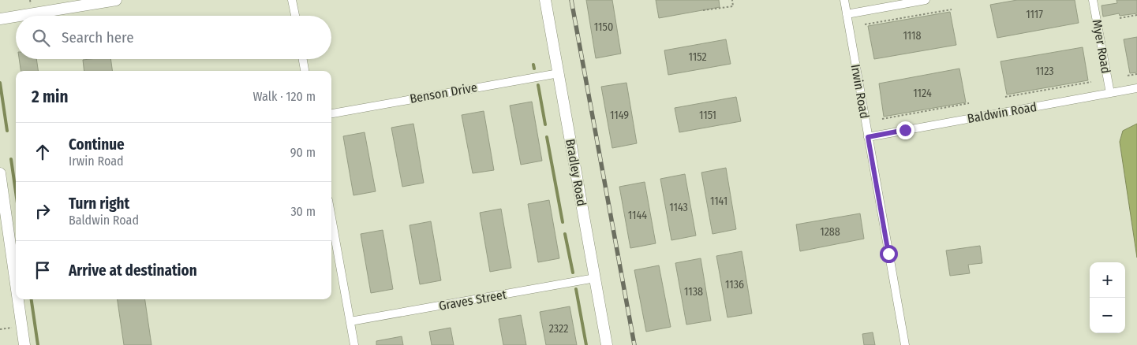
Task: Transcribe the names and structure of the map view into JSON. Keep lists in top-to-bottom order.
{
  "streets": {
    "street": [
      "Myer Road",
      "Irwin Road",
      "Benson Drive",
      "Baldwin Road",
      "Bradley Road",
      "Graves Street"
    ]
  },
  "crossings": [
    ["Myer Road", "Baldwin Road"],
    ["Irwin Road", "Baldwin Road"],
    ["Benson Drive", "Bradley Road"],
    ["Bradley Road", "Graves Street"]
  ],
  "house_numbers": [
    "1117",
    "1150",
    "1118",
    "1152",
    "1123",
    "1124",
    "1149",
    "1151",
    "1141",
    "1143",
    "1144",
    "1288",
    "1136",
    "1138",
    "2322"
  ],
  "page": {
    "search": "Search here",
    "heading": ["2 min", "Walk · 120 m"],
    "list": [
      ["Continue", "Irwin Road", "90 m"],
      ["Turn right", "Baldwin Road", "30 m"],
      "Arrive at destination"
    ],
    "map_buttons": ["+", "−"]
  }
}
